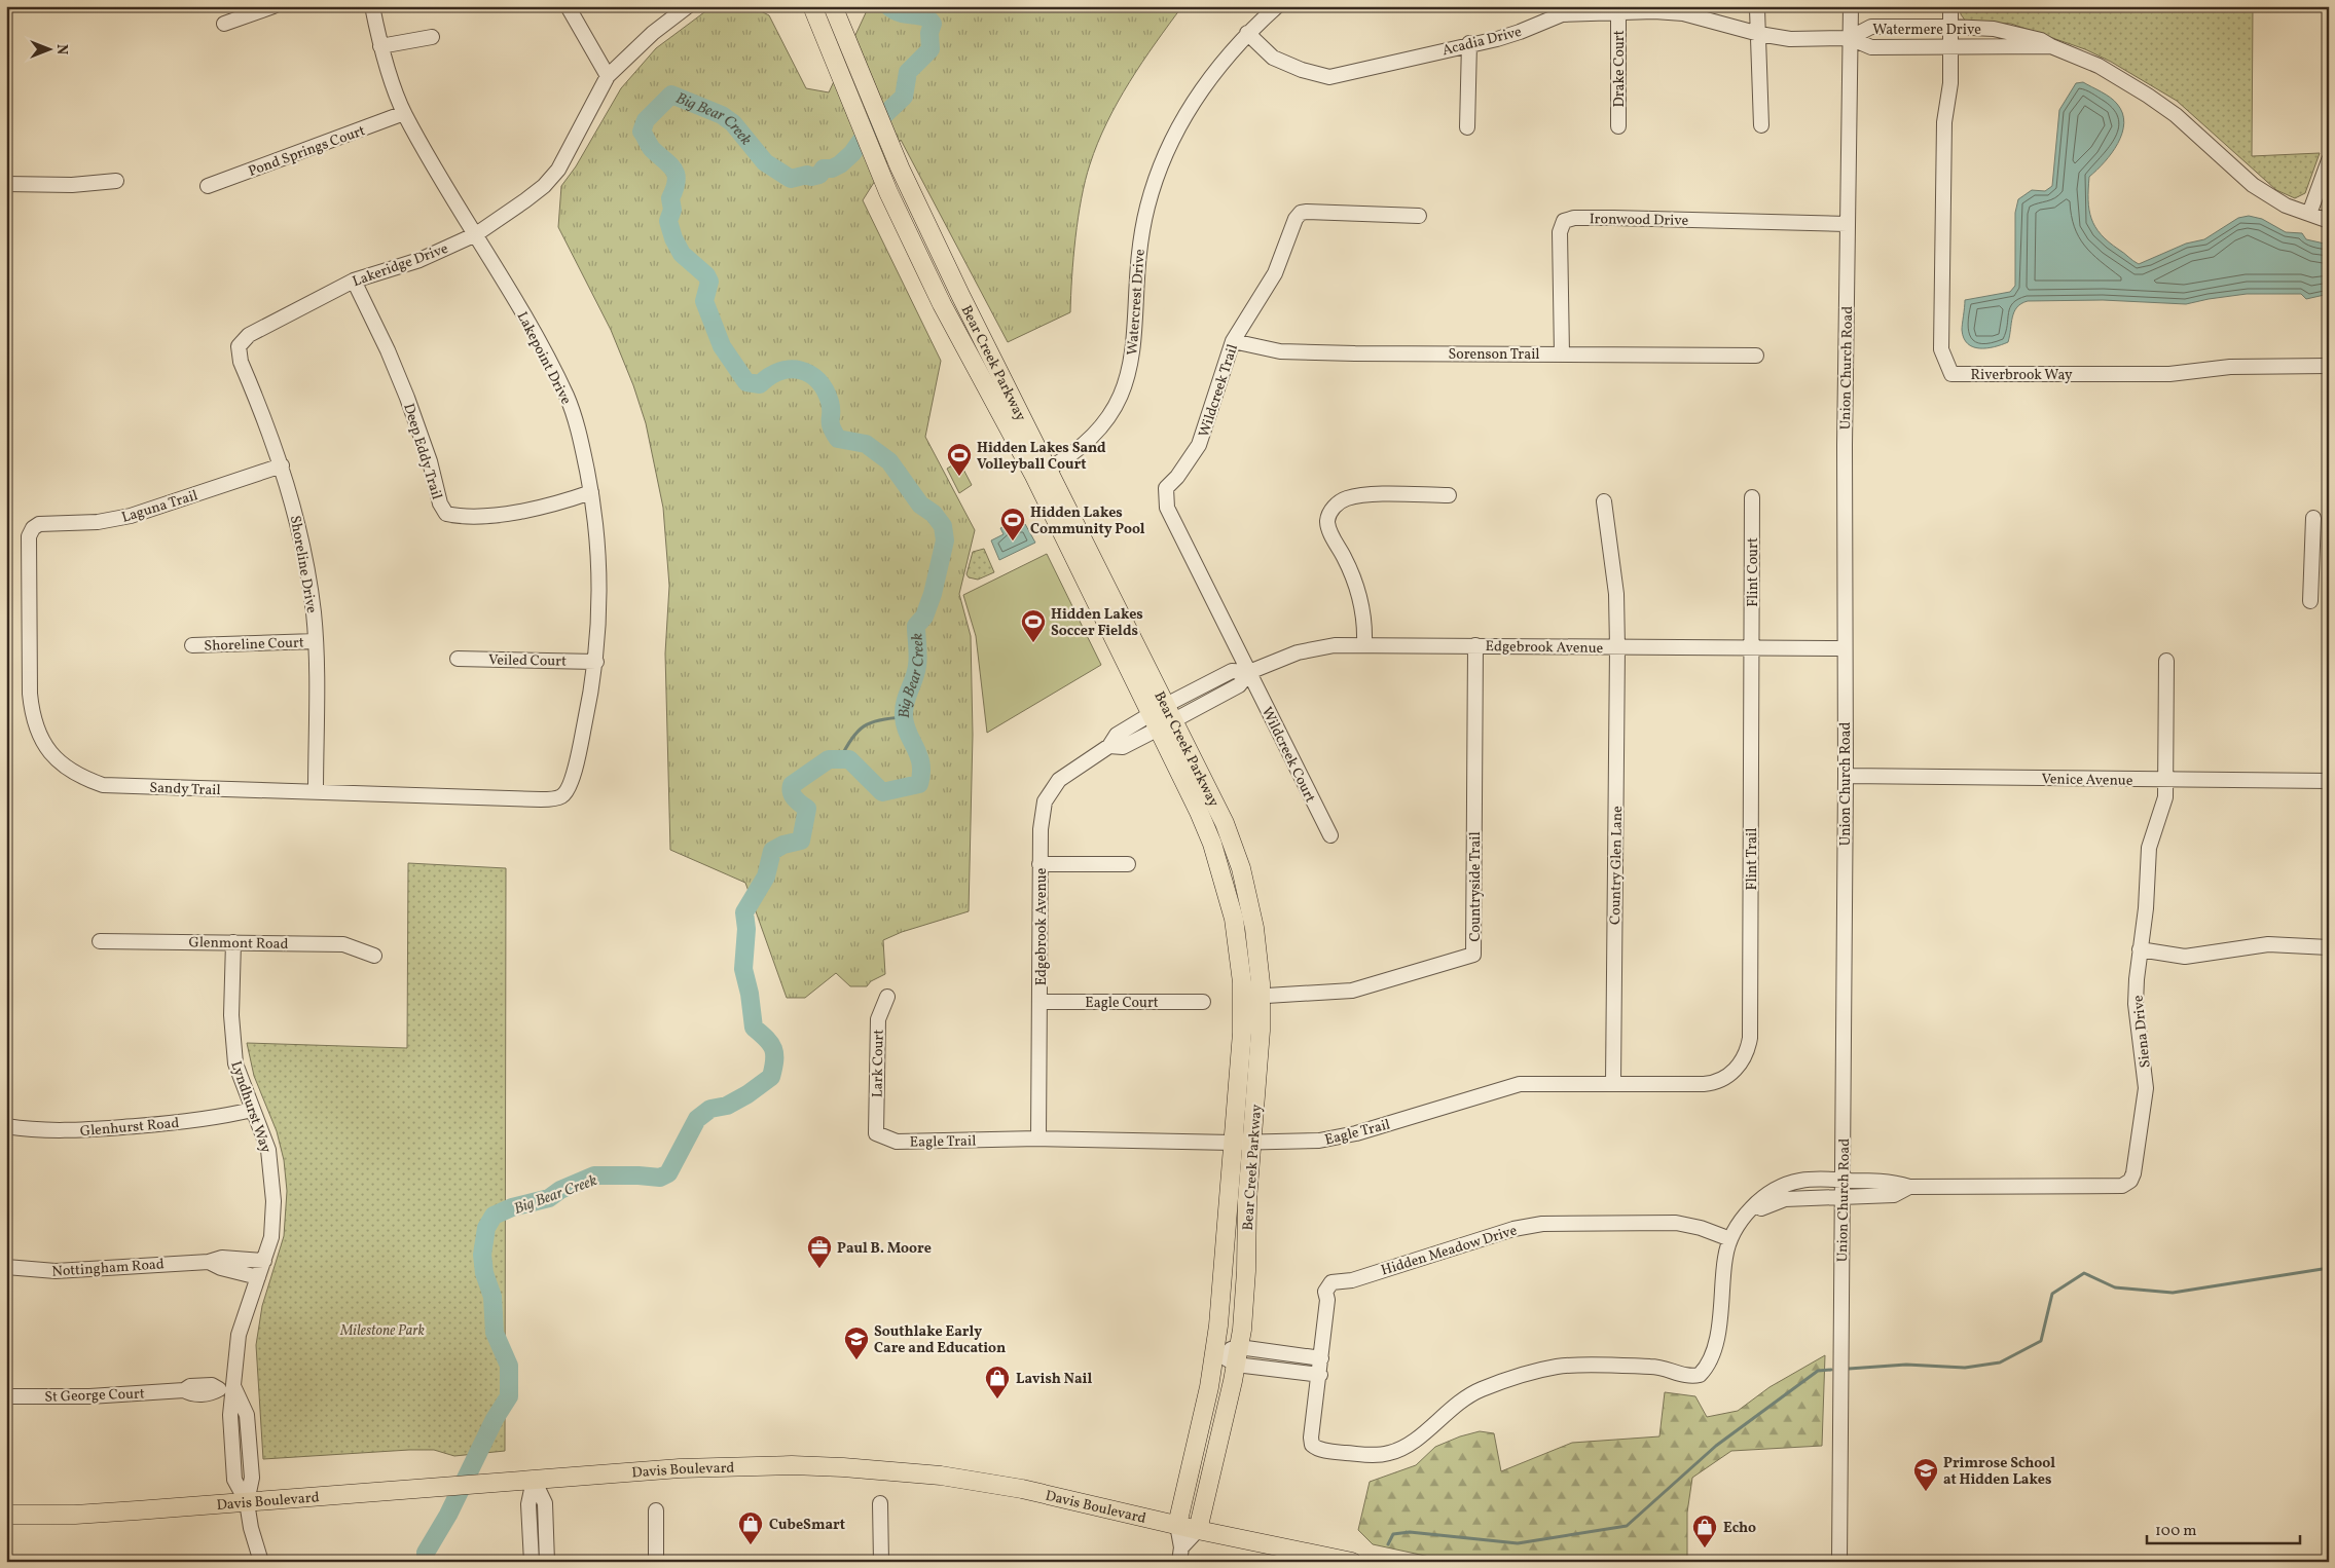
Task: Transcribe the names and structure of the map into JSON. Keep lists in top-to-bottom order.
{
  "streets": {
    "main road": ["Bear Creek Parkway", "Davis Boulevard"],
    "street": [
      "Watermere Drive",
      "Acadia Drive",
      "Drake Court",
      "Pond Springs Court",
      "Ironwood Drive",
      "Lakeridge Drive",
      "Watercrest Drive",
      "Sorenson Trail",
      "Lakepoint Drive",
      "Union Church Road",
      "Riverbrook Way",
      "Wildcreek Trail",
      "Deep Eddy Trail",
      "Laguna Trail",
      "Shoreline Drive",
      "Flint Court",
      "Shoreline Court",
      "Edgebrook Avenue",
      "Veiled Court",
      "Wildcreek Court",
      "Venice Avenue",
      "Sandy Trail",
      "Flint Trail",
      "Country Glen Lane",
      "Countryside Trail",
      "Glenmont Road",
      "Eagle Court",
      "Siena Drive",
      "Lark Court",
      "Lyndhurst Way",
      "Glenhurst Road",
      "Eagle Trail",
      "Hidden Meadow Drive",
      "Nottingham Road",
      "St George Court"
    ]
  },
  "crossings": [
    ["Watermere Drive", "Acadia Drive"],
    ["Watermere Drive", "Union Church Road"],
    ["Watermere Drive", "Riverbrook Way"],
    ["Acadia Drive", "Drake Court"],
    ["Acadia Drive", "Watercrest Drive"],
    ["Acadia Drive", "Union Church Road"],
    ["Pond Springs Court", "Lakepoint Drive"],
    ["Ironwood Drive", "Sorenson Trail"],
    ["Ironwood Drive", "Union Church Road"],
    ["Lakeridge Drive", "Lakepoint Drive"],
    ["Lakeridge Drive", "Deep Eddy Trail"],
    ["Lakeridge Drive", "Shoreline Drive"],
    ["Watercrest Drive", "Bear Creek Parkway"],
    ["Sorenson Trail", "Wildcreek Trail"],
    ["Lakepoint Drive", "Deep Eddy Trail"],
    ["Lakepoint Drive", "Veiled Court"],
    ["Lakepoint Drive", "Sandy Trail"],
    ["Bear Creek Parkway", "Edgebrook Avenue"],
    ["Bear Creek Parkway", "Countryside Trail"],
    ["Bear Creek Parkway", "Eagle Trail"],
    ["Bear Creek Parkway", "Davis Boulevard"],
    ["Union Church Road", "Edgebrook Avenue"],
    ["Union Church Road", "Venice Avenue"],
    ["Union Church Road", "Siena Drive"],
    ["Wildcreek Trail", "Edgebrook Avenue"],
    ["Wildcreek Trail", "Wildcreek Court"],
    ["Laguna Trail", "Shoreline Drive"],
    ["Laguna Trail", "Sandy Trail"],
    ["Shoreline Drive", "Shoreline Court"],
    ["Shoreline Drive", "Sandy Trail"],
    ["Flint Court", "Edgebrook Avenue"],
    ["Flint Court", "Flint Trail"],
    ["Edgebrook Avenue", "Wildcreek Court"],
    ["Edgebrook Avenue", "Flint Trail"],
    ["Edgebrook Avenue", "Country Glen Lane"],
    ["Edgebrook Avenue", "Countryside Trail"],
    ["Edgebrook Avenue", "Eagle Court"],
    ["Edgebrook Avenue", "Eagle Trail"],
    ["Venice Avenue", "Siena Drive"],
    ["Flint Trail", "Eagle Trail"],
    ["Country Glen Lane", "Eagle Trail"],
    ["Glenmont Road", "Lyndhurst Way"],
    ["Siena Drive", "Hidden Meadow Drive"],
    ["Lark Court", "Eagle Trail"],
    ["Lyndhurst Way", "Glenhurst Road"],
    ["Lyndhurst Way", "Nottingham Road"],
    ["Lyndhurst Way", "St George Court"],
    ["Lyndhurst Way", "Davis Boulevard"]
  ],
  "water": ["Big Bear Creek"],
  "parks": ["Milestone Park"],
  "places": {
    "sports": ["Hidden Lakes Sand Volleyball Court", "Hidden Lakes Community Pool", "Hidden Lakes Soccer Fields"],
    "office": ["Paul B. Moore"],
    "school or university": ["Southlake Early Care and Education", "Primrose School at Hidden Lakes"],
    "shop": ["Lavish Nail", "CubeSmart", "Echo"]
  },
  "scale_bar": "100 m",
  "north": "right"
}
